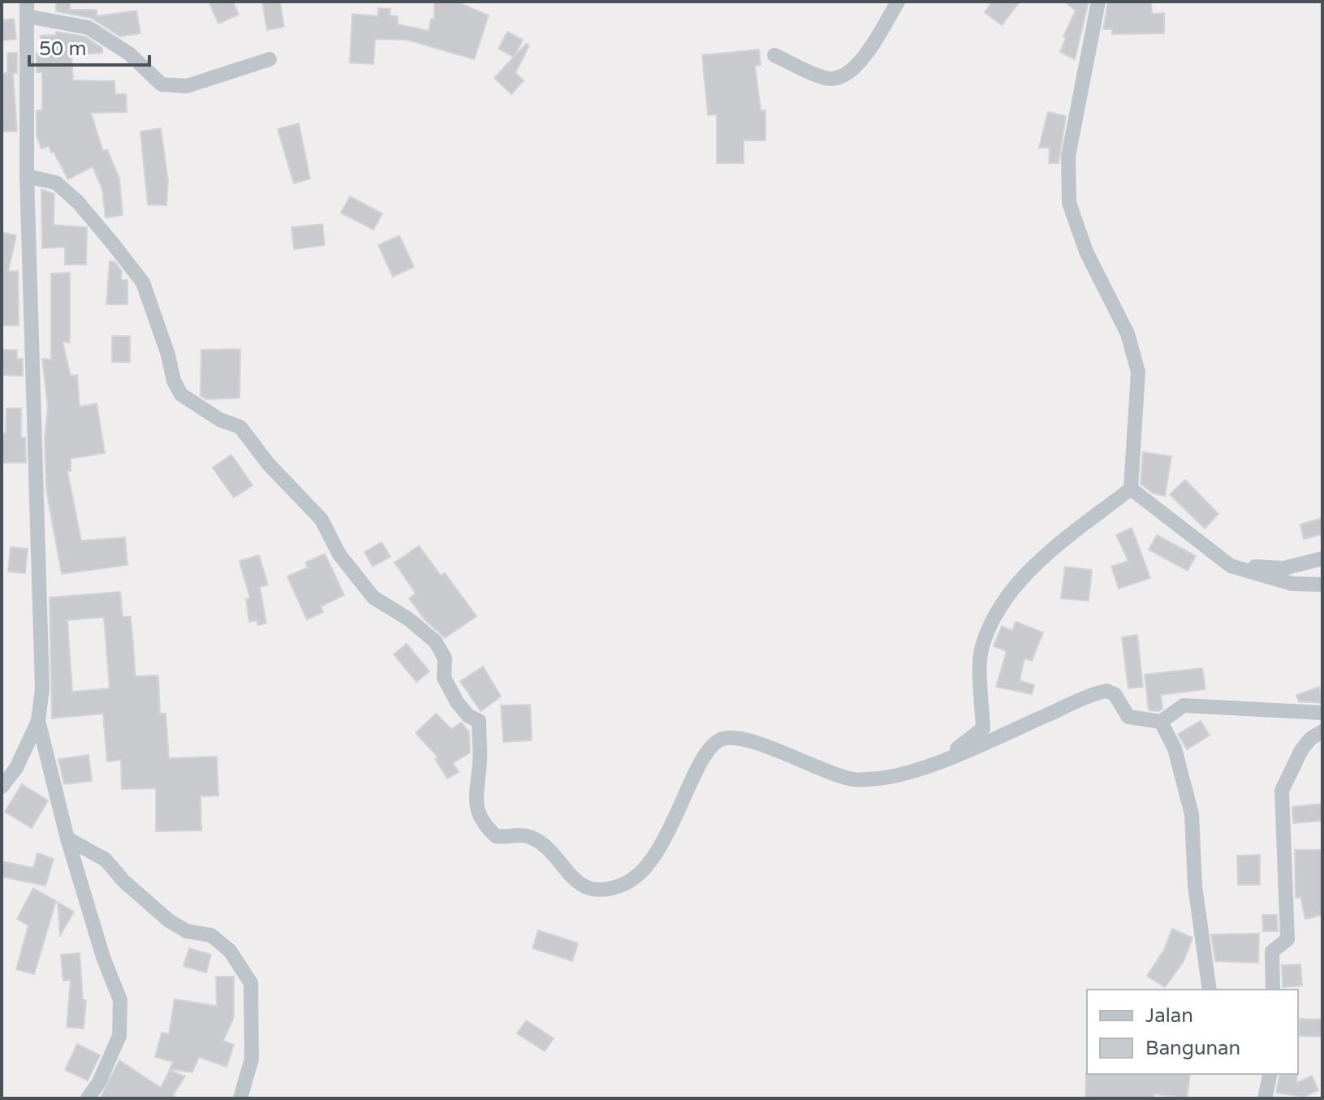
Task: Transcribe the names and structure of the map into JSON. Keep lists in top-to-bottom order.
{
  "legend": ["Jalan", "Bangunan"],
  "scale_bar": "50 m"
}
